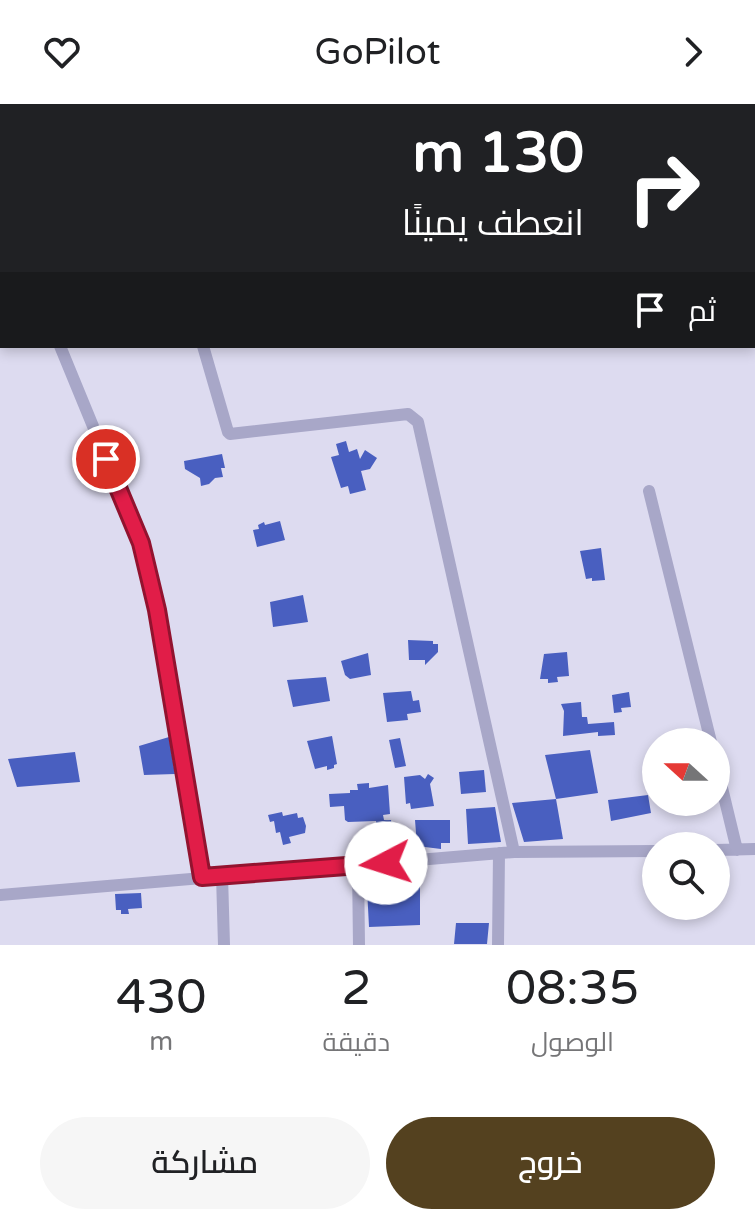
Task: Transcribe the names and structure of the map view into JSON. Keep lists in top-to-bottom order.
{
  "north": "left",
  "page": {
    "header": "GoPilot",
    "turn": ["130 m", "انعطف يمينًا"],
    "then": "ثم",
    "eta": [
      "08:35",
      "الوصول",
      "2",
      "دقيقة",
      "430",
      "m"
    ],
    "buttons": ["خروج", "مشاركة"]
  }
}
